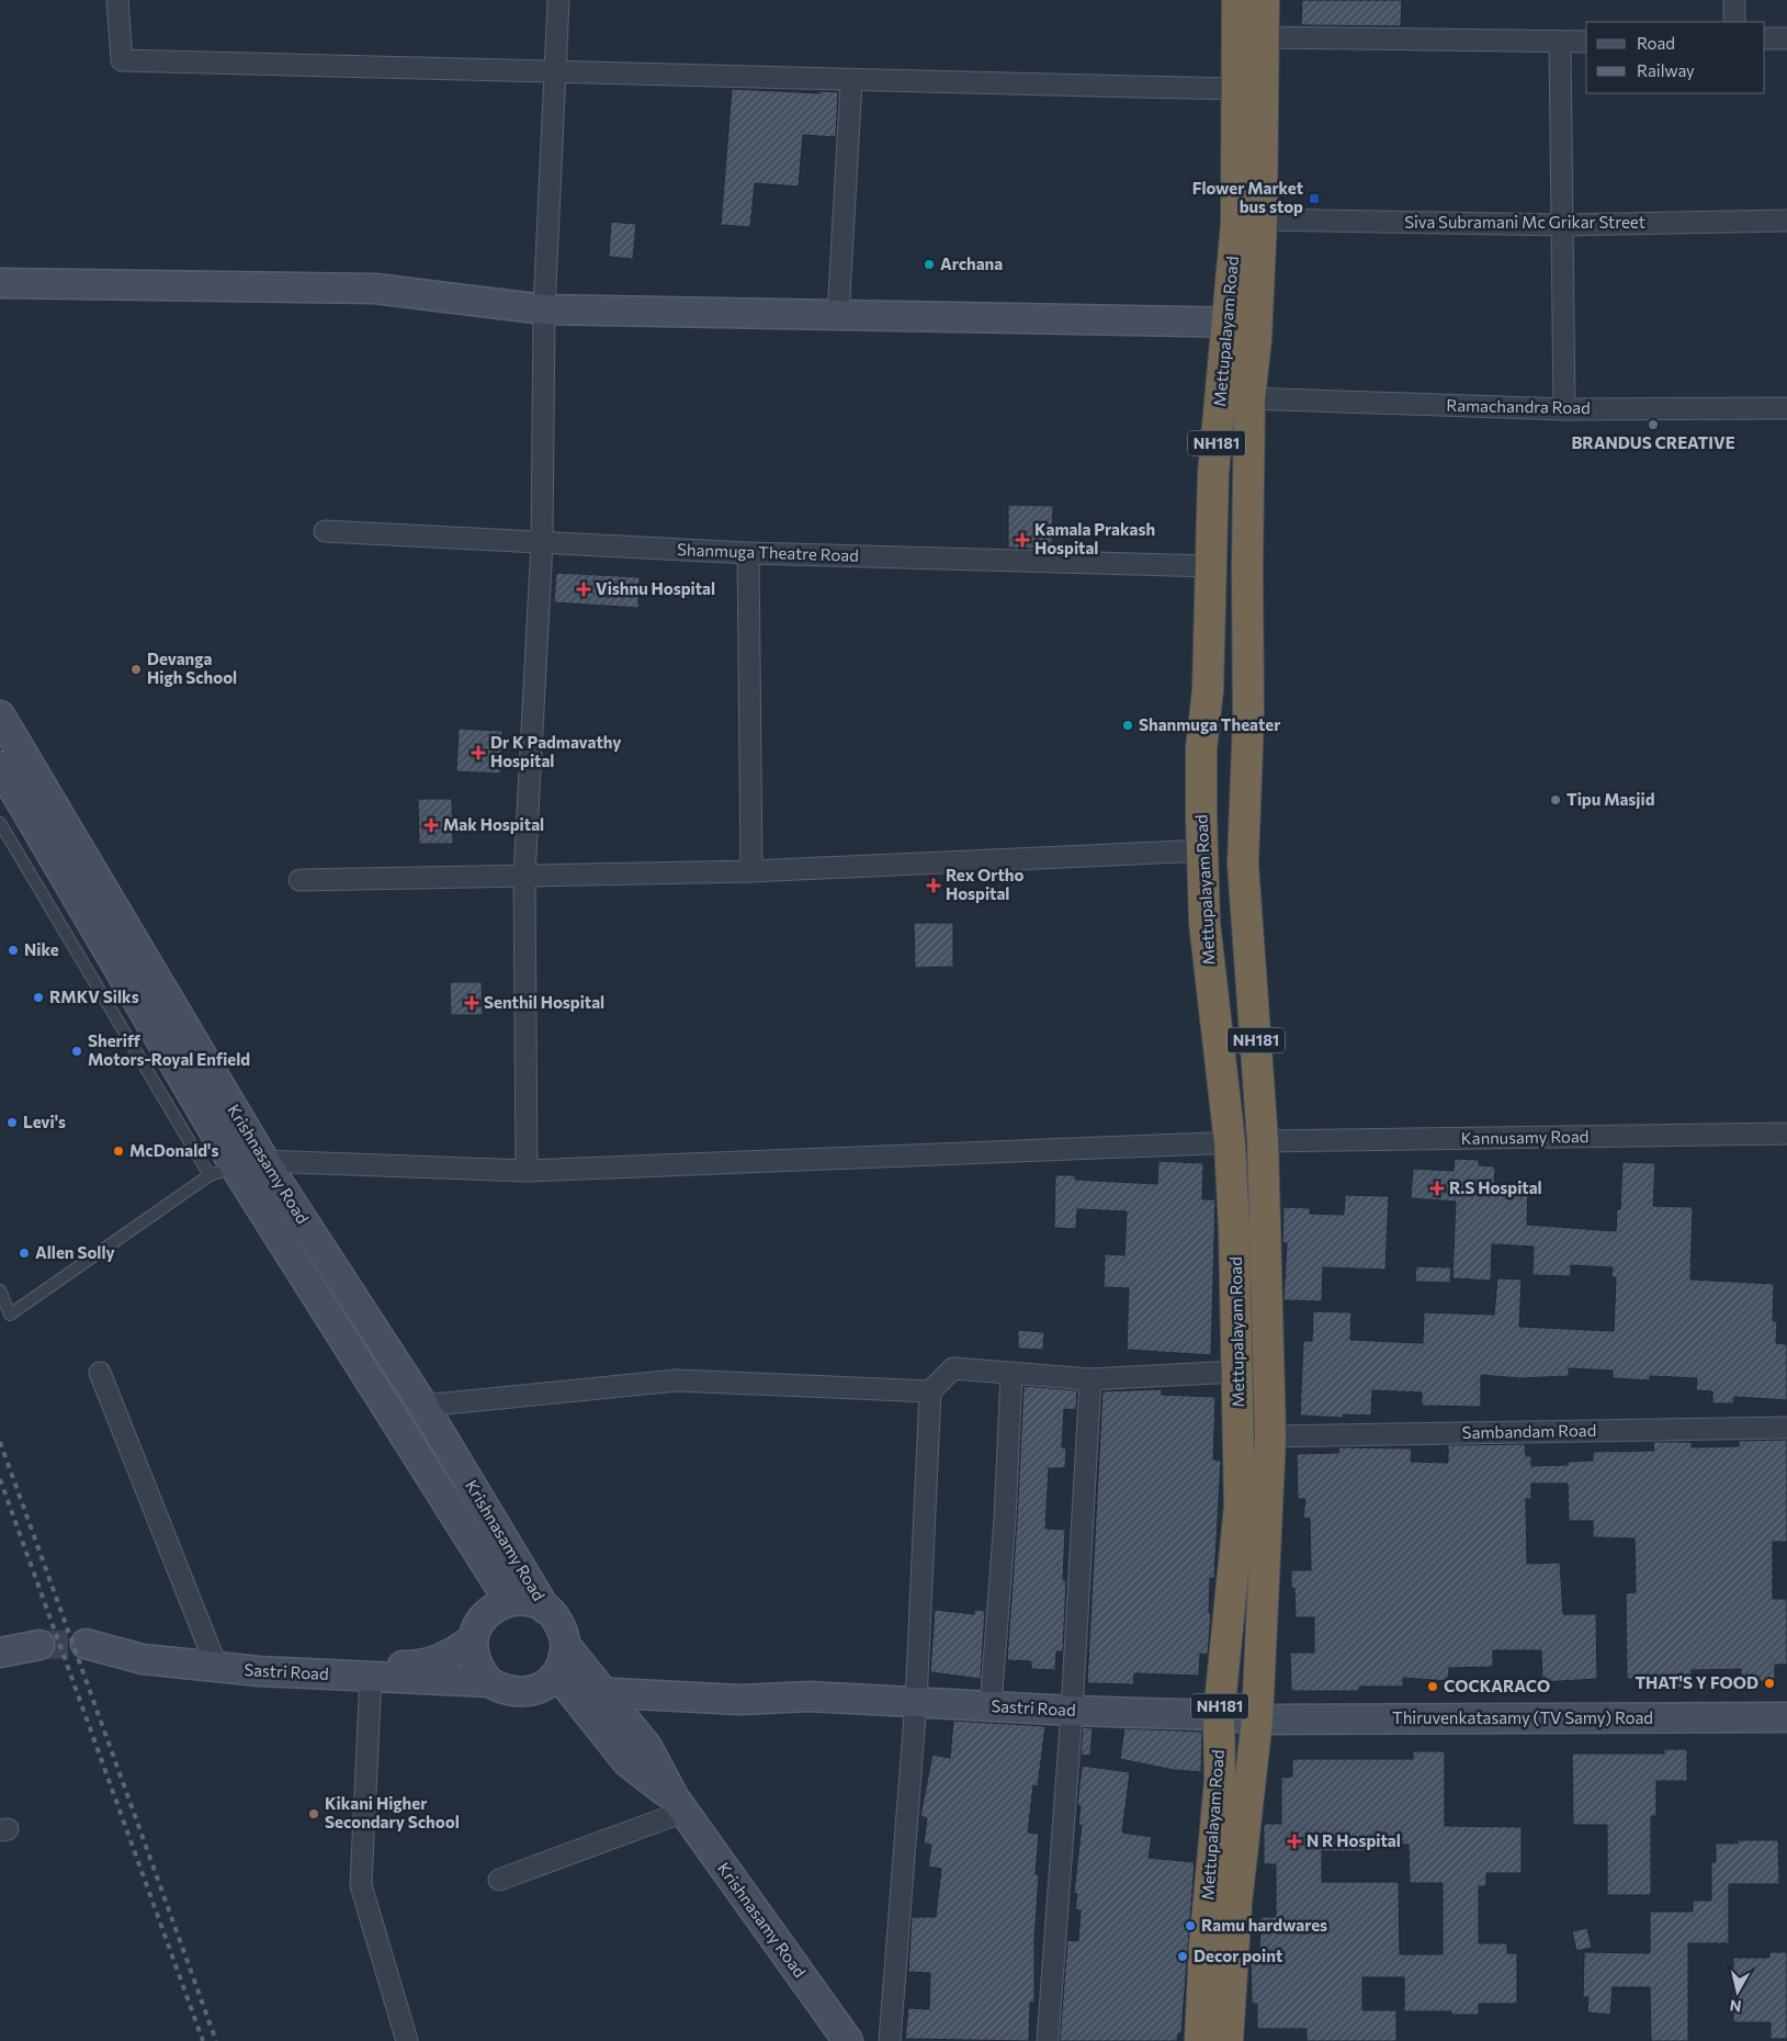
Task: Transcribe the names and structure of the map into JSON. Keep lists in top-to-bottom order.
{
  "streets": {
    "highway": ["Mettupalayam Road", "NH181"],
    "main road": ["Krishnasamy Road", "Sastri Road", "Thiruvenkatasamy (TV Samy) Road"],
    "street": [
      "Siva Subramani Mc Grikar Street",
      "Ramachandra Road",
      "Shanmuga Theatre Road",
      "Kannusamy Road",
      "Sambandam Road"
    ]
  },
  "crossings": [
    ["Siva Subramani Mc Grikar Street", "Mettupalayam Road"],
    ["Mettupalayam Road", "Ramachandra Road"],
    ["Mettupalayam Road", "Shanmuga Theatre Road"],
    ["Mettupalayam Road", "Kannusamy Road"],
    ["Mettupalayam Road", "Sambandam Road"],
    ["Mettupalayam Road", "Sastri Road"],
    ["Mettupalayam Road", "Thiruvenkatasamy (TV Samy) Road"],
    ["Kannusamy Road", "Krishnasamy Road"],
    ["Krishnasamy Road", "Sastri Road"],
    ["Sastri Road", "Thiruvenkatasamy (TV Samy) Road"]
  ],
  "places": {
    "transit": ["Flower Market bus stop"],
    "other": [
      "Archana",
      "BRANDUS CREATIVE",
      "Devanga High School",
      "Shanmuga Theater",
      "Tipu Masjid",
      "Nike",
      "RMKV Silks",
      "Sheriff Motors-Royal Enfield",
      "Levi's",
      "McDonald's",
      "Allen Solly",
      "THAT'S Y FOOD",
      "COCKARACO",
      "Kikani Higher Secondary School",
      "Ramu hardwares",
      "Decor point"
    ],
    "health": [
      "Kamala Prakash Hospital",
      "Vishnu Hospital",
      "Dr K Padmavathy Hospital",
      "Mak Hospital",
      "Rex Ortho Hospital",
      "Senthil Hospital",
      "R.S Hospital",
      "N R Hospital"
    ]
  },
  "legend": ["Road", "Railway"],
  "north": "bottom"
}
